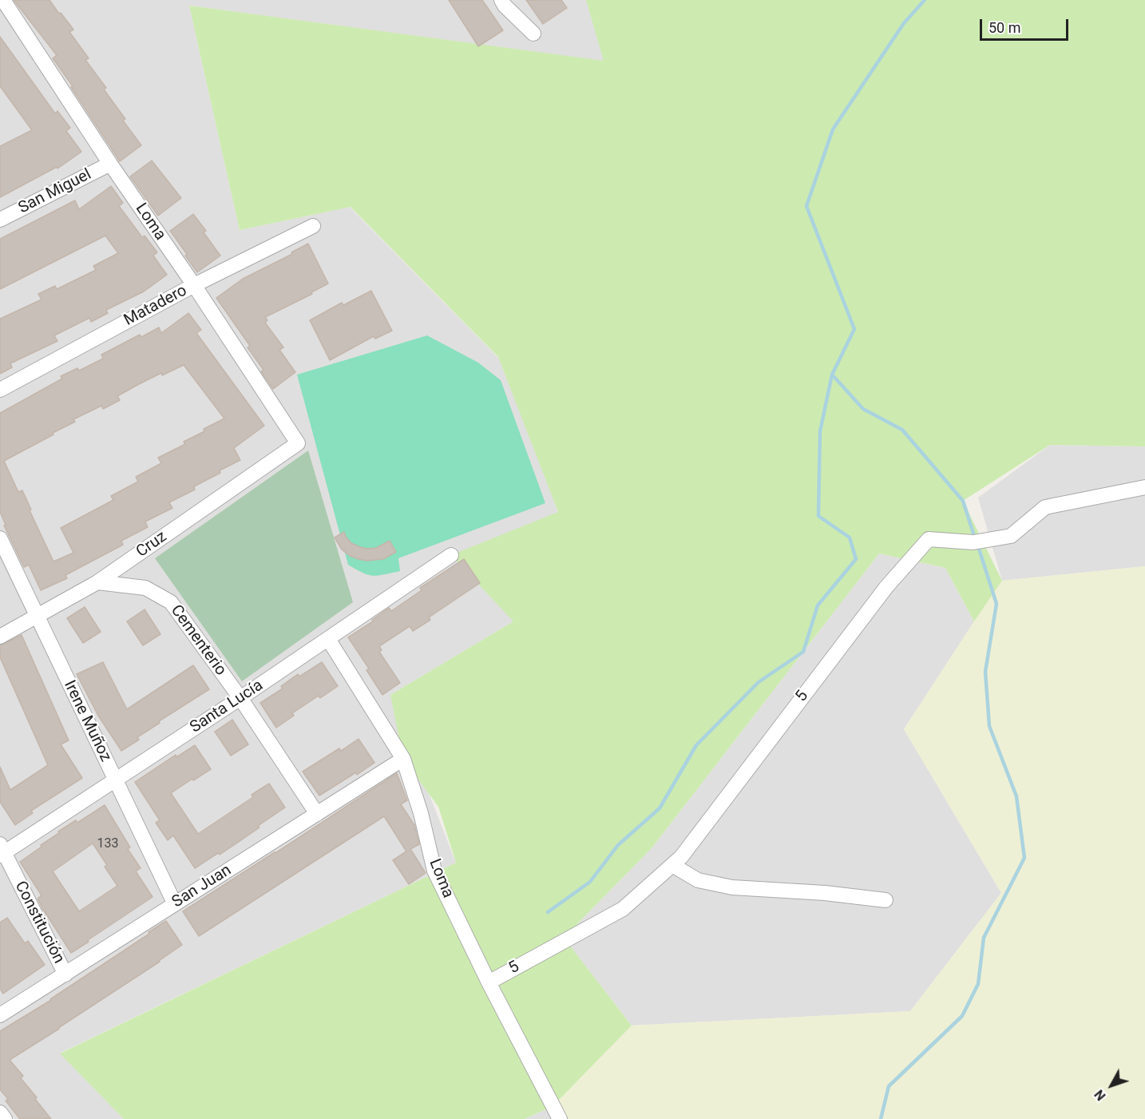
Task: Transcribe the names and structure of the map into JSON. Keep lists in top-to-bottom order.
{
  "streets": {
    "street": [
      "San Miguel",
      "Loma",
      "Matadero",
      "Cruz",
      "Cementerio",
      "5",
      "Santa Lucía",
      "Irene Muñoz",
      "San Juan",
      "Constitución"
    ]
  },
  "crossings": [
    ["San Miguel", "Loma"],
    ["Loma", "Matadero"],
    ["Loma", "Cruz"],
    ["Loma", "5"],
    ["Loma", "Santa Lucía"],
    ["Loma", "San Juan"],
    ["Cruz", "Cementerio"],
    ["Cruz", "Irene Muñoz"],
    ["Cementerio", "Santa Lucía"],
    ["Cementerio", "San Juan"],
    ["Santa Lucía", "Irene Muñoz"],
    ["Santa Lucía", "Constitución"],
    ["Irene Muñoz", "San Juan"],
    ["San Juan", "Constitución"]
  ],
  "house_numbers": ["133"],
  "scale_bar": "50 m",
  "north": "bottom left"
}
